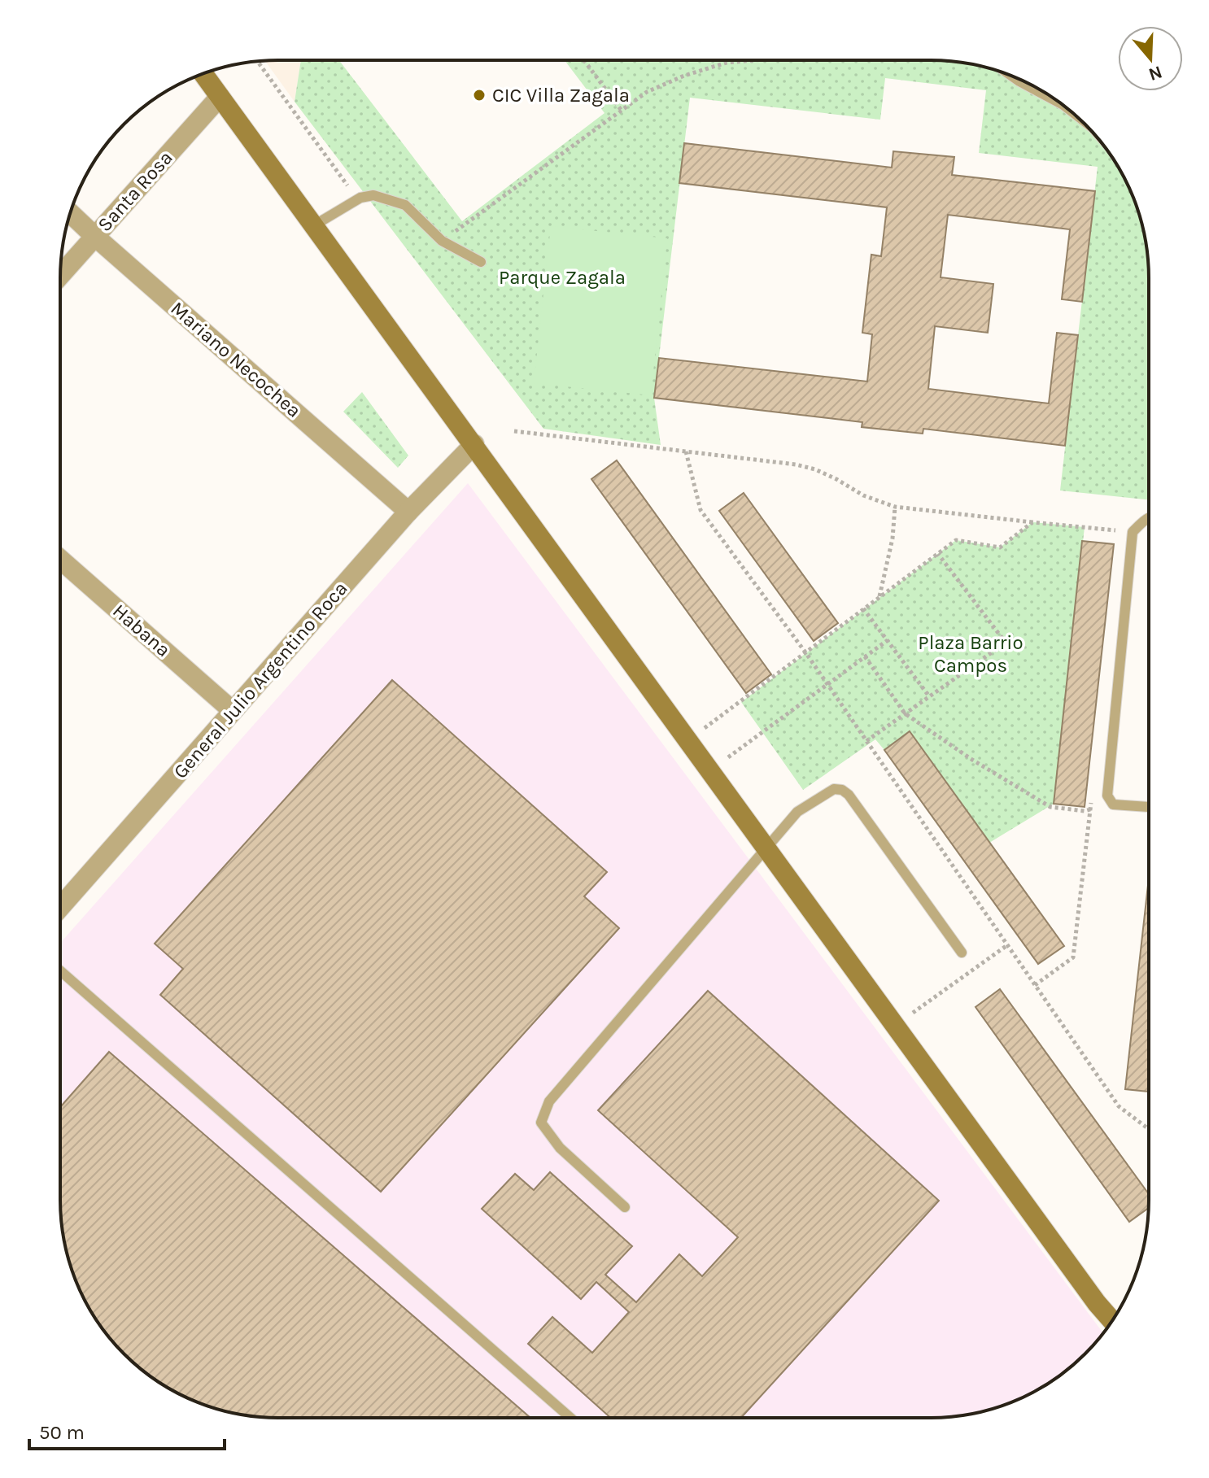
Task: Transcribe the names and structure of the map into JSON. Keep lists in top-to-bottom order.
{
  "streets": {
    "street": [
      "Santa Rosa",
      "Mariano Necochea",
      "Habana",
      "General Julio Argentino Roca"
    ]
  },
  "crossings": [
    ["Santa Rosa", "Mariano Necochea"],
    ["Mariano Necochea", "General Julio Argentino Roca"],
    ["Habana", "General Julio Argentino Roca"]
  ],
  "parks": ["Parque Zagala", "Plaza Barrio Campos"],
  "places": ["CIC Villa Zagala"],
  "scale_bar": "50 m",
  "north": "bottom"
}
